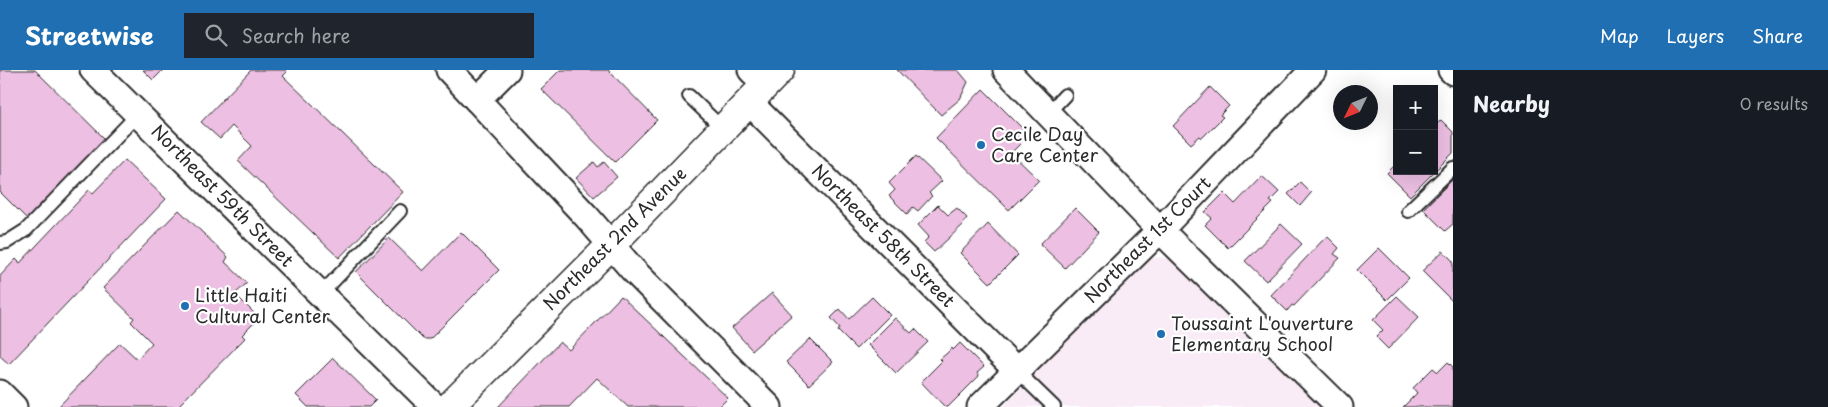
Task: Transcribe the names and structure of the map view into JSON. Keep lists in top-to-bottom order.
{
  "streets": {
    "main road": ["Northeast 2nd Avenue"],
    "street": ["Northeast 59th Street", "Northeast 58th Street", "Northeast 1st Court"]
  },
  "crossings": [
    ["Northeast 58th Street", "Northeast 2nd Avenue"],
    ["Northeast 58th Street", "Northeast 1st Court"]
  ],
  "places": ["Cecile Day Care Center", "Little Haiti Cultural Center", "Toussaint L'ouverture Elementary School"],
  "north": "bottom left",
  "page": {
    "header": "Streetwise",
    "search": "Search here",
    "nav": ["Map", "Layers", "Share"],
    "heading": ["Nearby", "0 results"],
    "map_buttons": ["+", "−"]
  }
}
